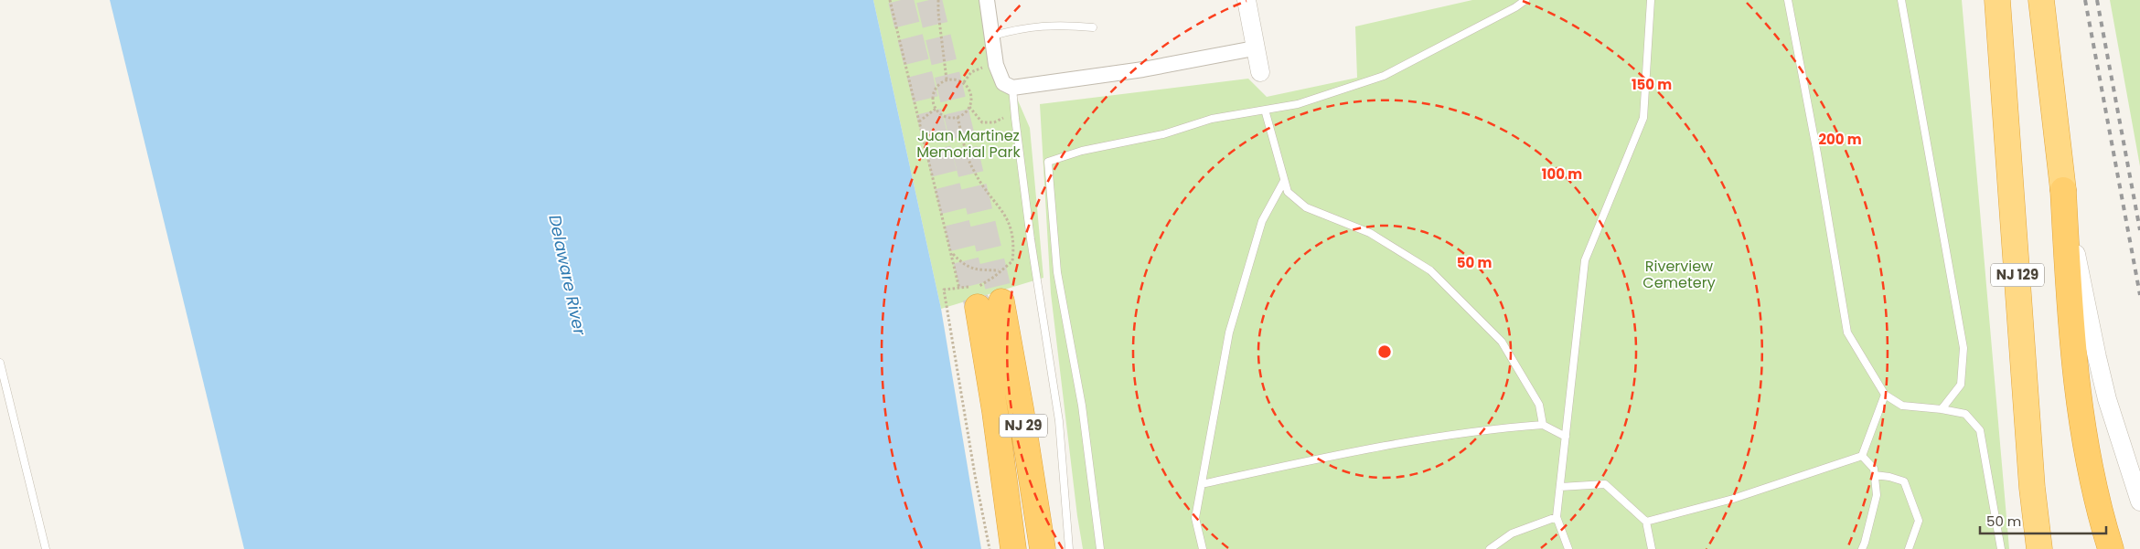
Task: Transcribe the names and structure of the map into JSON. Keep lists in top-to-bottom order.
{
  "streets": {
    "highway": ["NJ 129", "NJ 29"]
  },
  "water": ["Delaware River"],
  "parks": ["Juan Martinez Memorial Park", "Riverview Cemetery"],
  "scale_bar": "50 m",
  "rings": [
    "150 m",
    "200 m",
    "100 m",
    "50 m"
  ]
}
